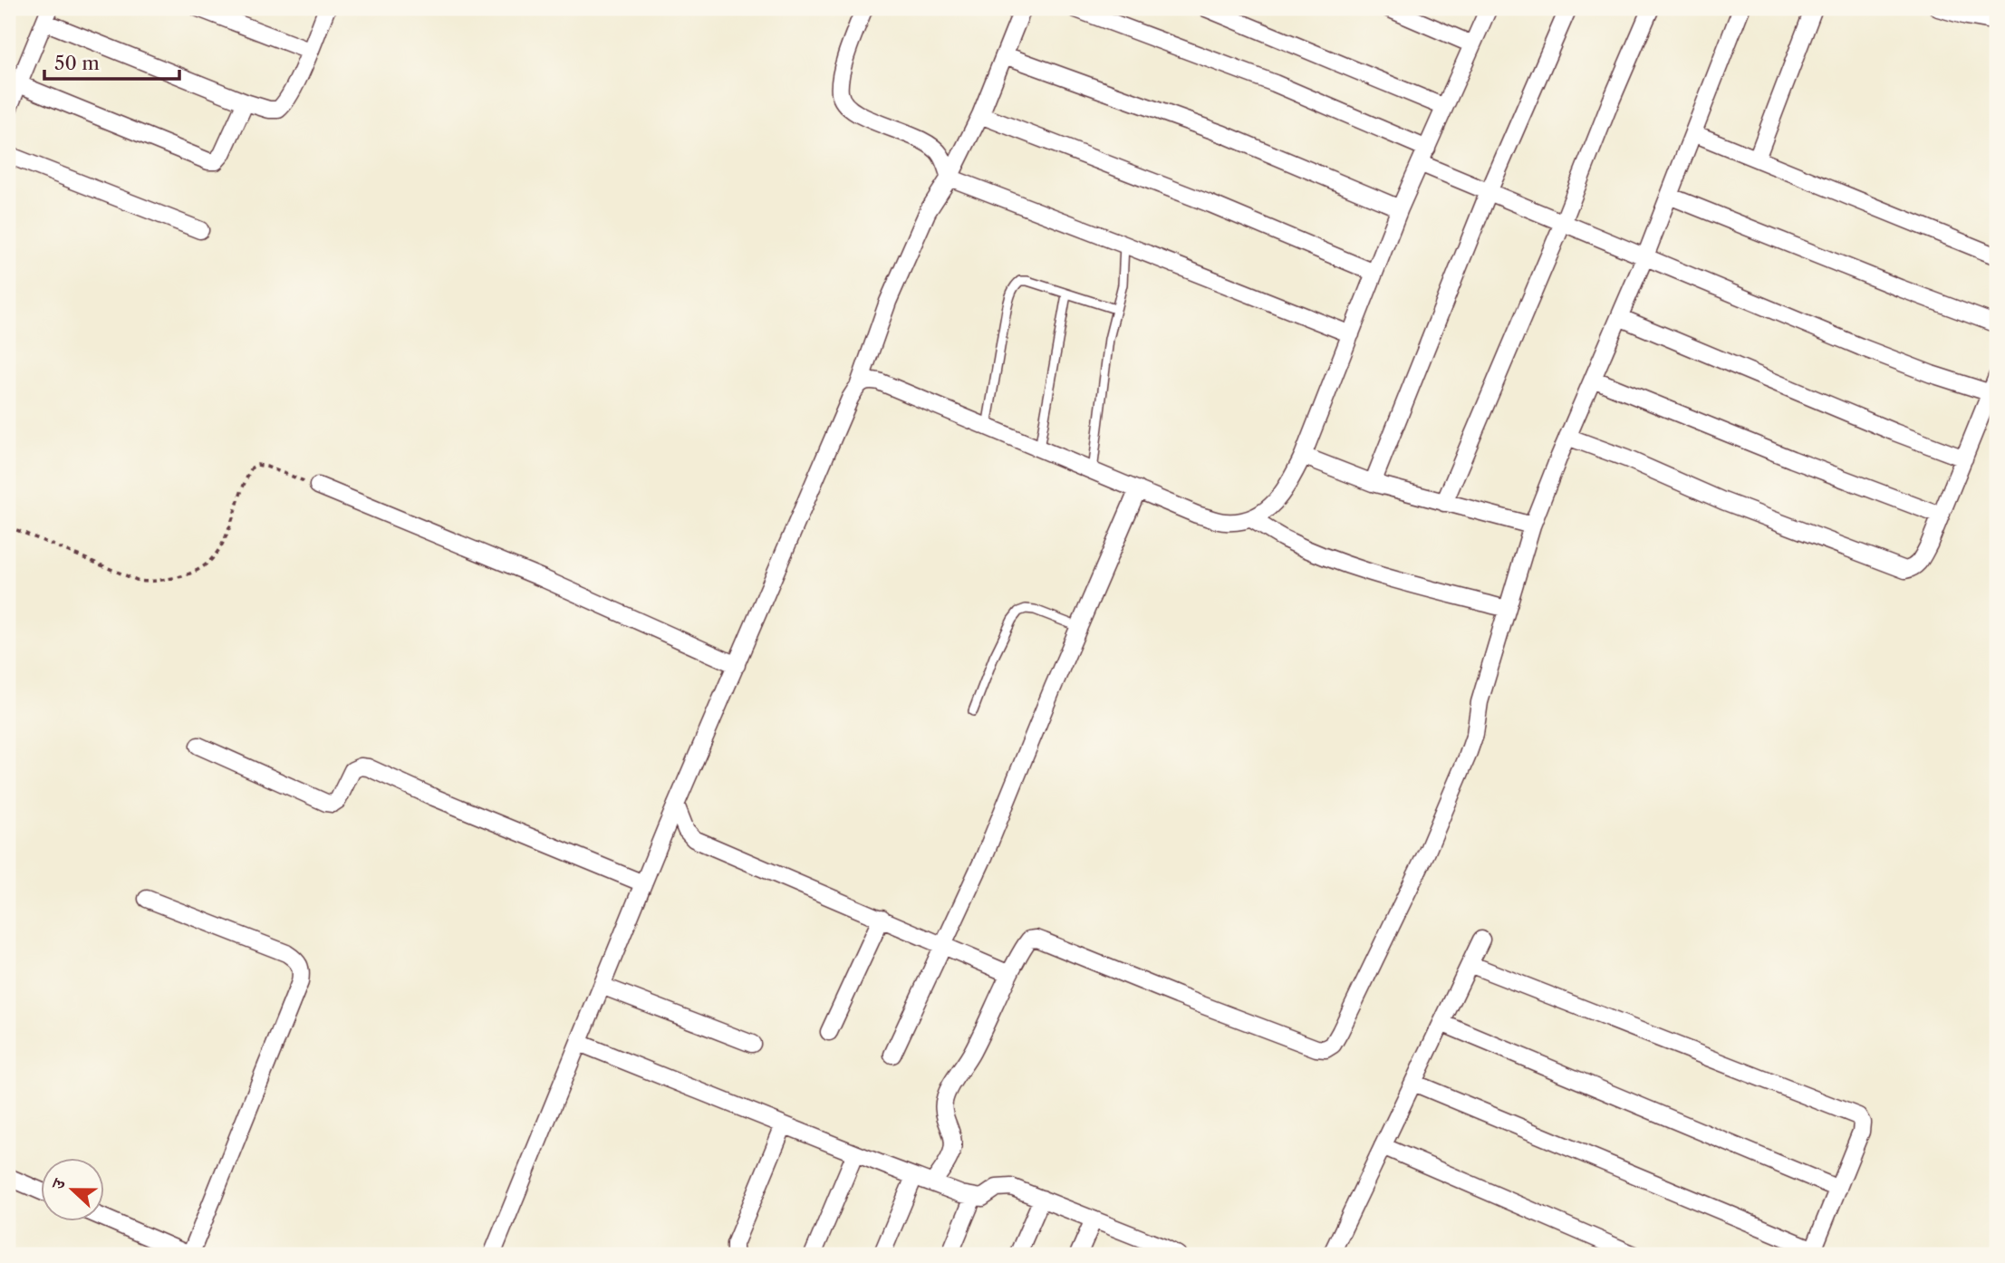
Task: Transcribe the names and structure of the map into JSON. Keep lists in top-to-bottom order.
{
  "scale_bar": "50 m",
  "north": "left"
}
